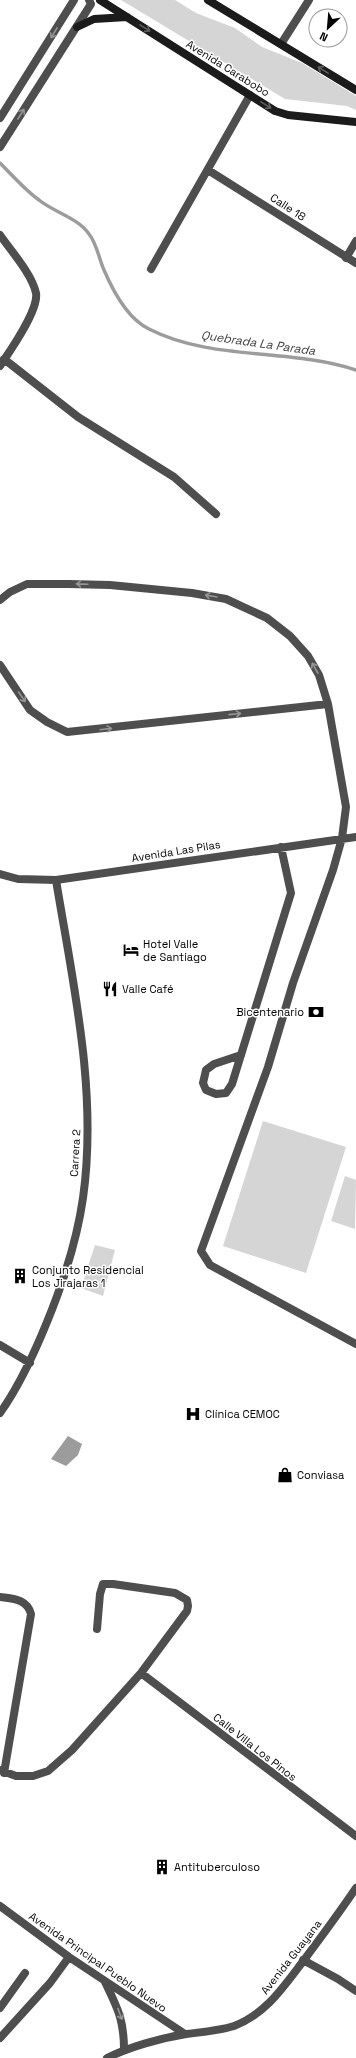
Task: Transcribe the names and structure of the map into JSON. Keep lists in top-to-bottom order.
{
  "streets": {
    "main road": ["Avenida Carabobo"],
    "street": [
      "Calle 18",
      "Avenida Las Pilas",
      "Carrera 2",
      "Calle Villa Los Pinos",
      "Avenida Guayana",
      "Avenida Principal Pueblo Nuevo"
    ]
  },
  "crossings": [
    ["Avenida Las Pilas", "Carrera 2"],
    ["Avenida Guayana", "Avenida Principal Pueblo Nuevo"]
  ],
  "water": ["Quebrada La Parada"],
  "places": {
    "hotel": ["Hotel Valle de Santiago"],
    "restaurant": ["Valle Café"],
    "bank": ["Bicentenario"],
    "building": ["Conjunto Residencial Los Jirajaras 1", "Antituberculoso"],
    "hospital": ["Clínica CEMOC"],
    "shop": ["Conviasa"]
  },
  "north": "bottom left"
}
